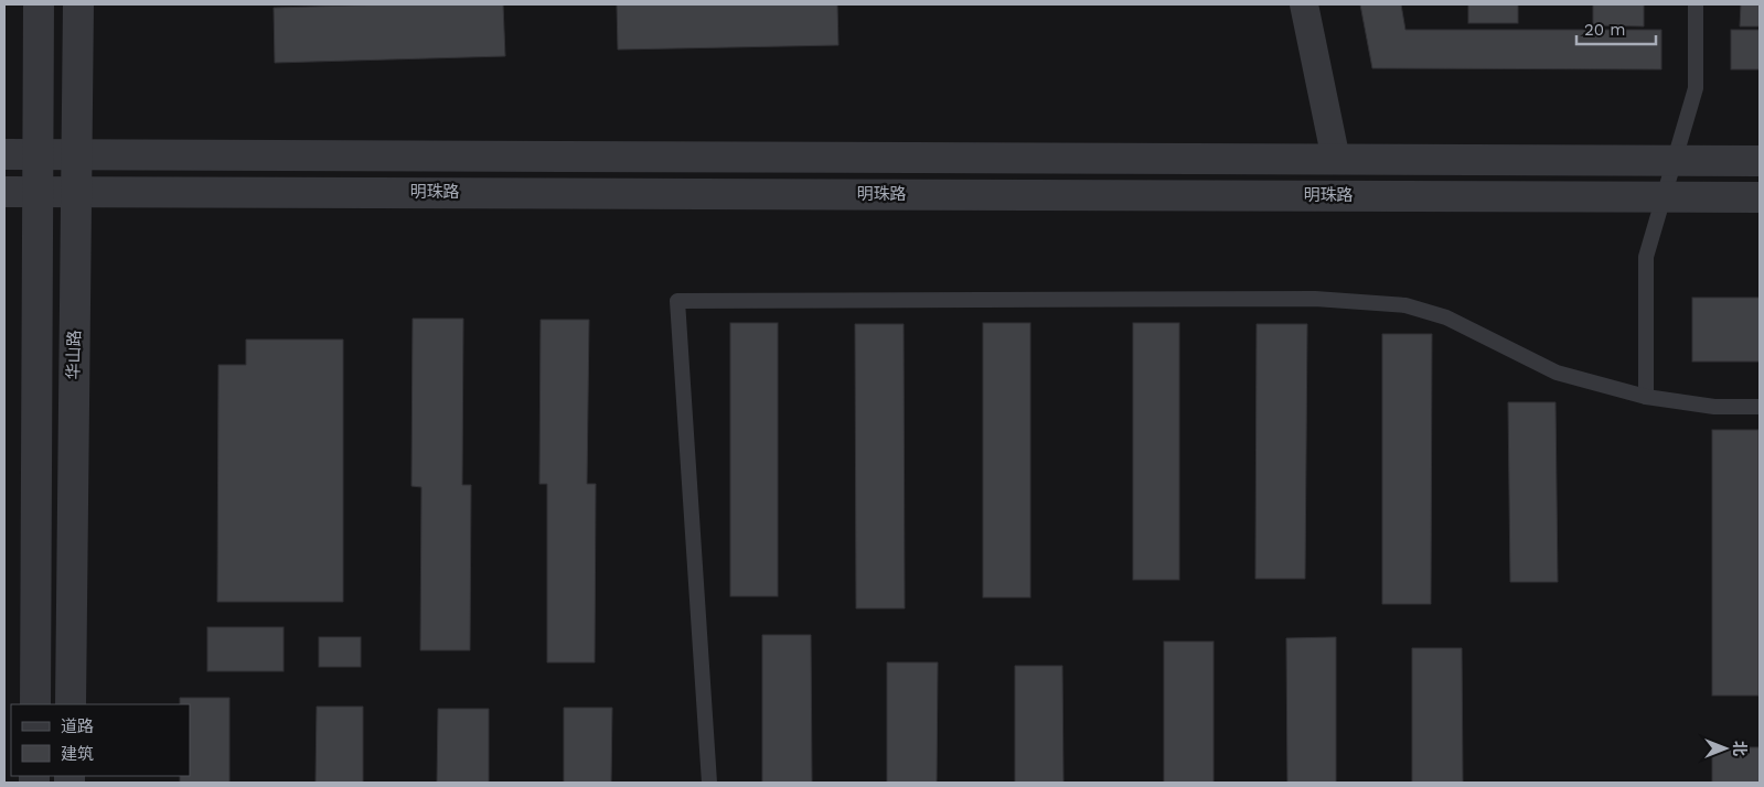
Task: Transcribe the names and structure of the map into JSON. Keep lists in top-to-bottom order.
{
  "streets": {
    "street": ["明珠路", "华山路"]
  },
  "crossings": [
    ["明珠路", "华山路"]
  ],
  "legend": ["道路", "建筑"],
  "scale_bar": "20 m",
  "north": "right"
}
